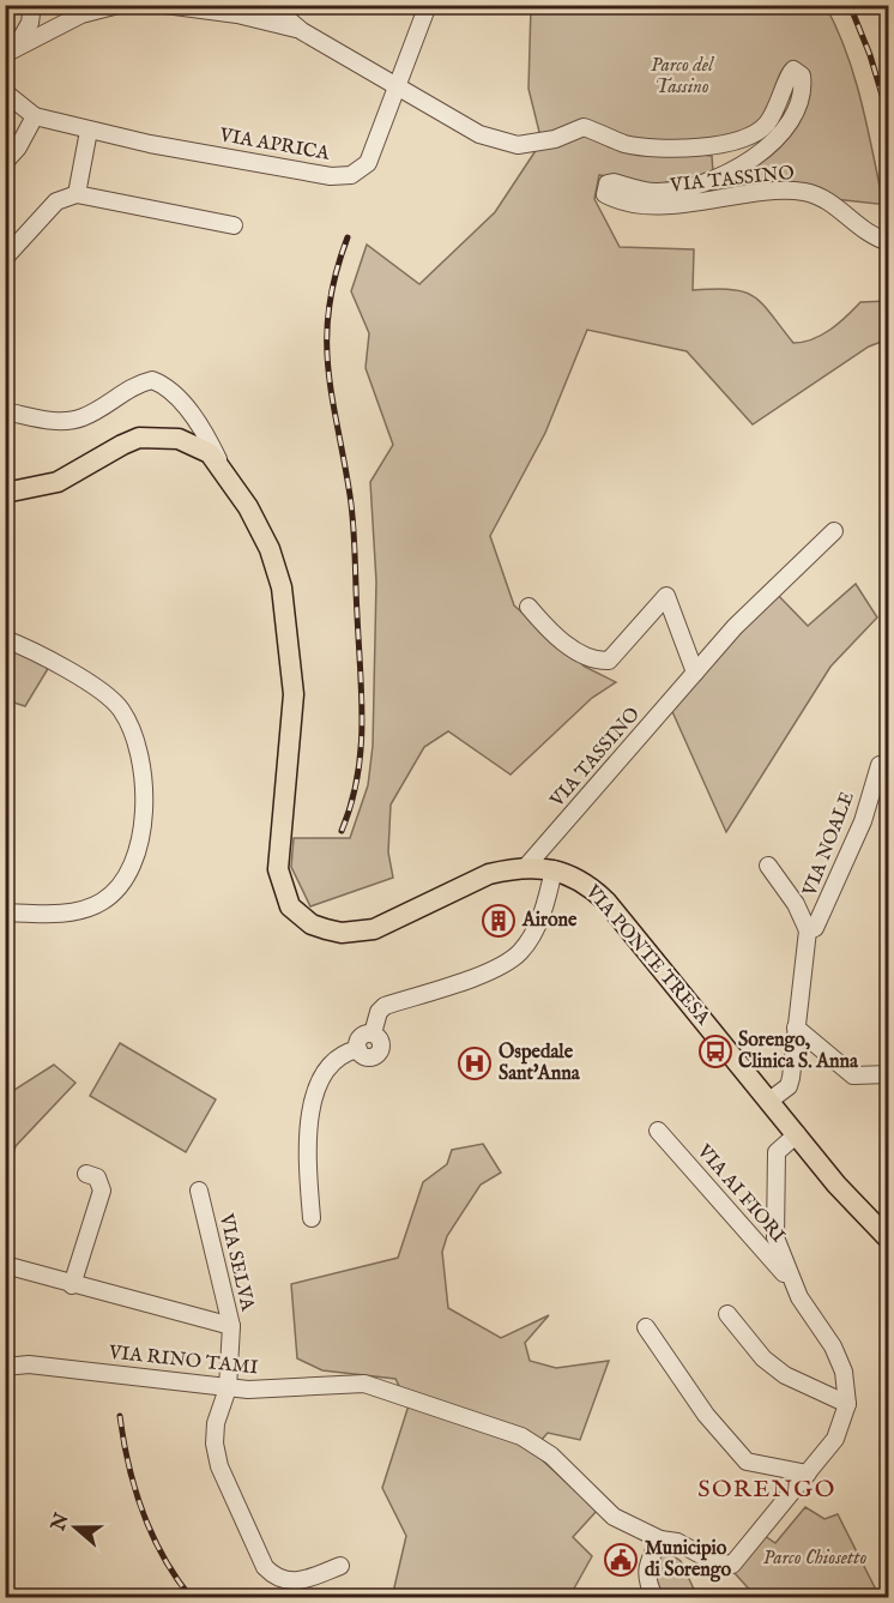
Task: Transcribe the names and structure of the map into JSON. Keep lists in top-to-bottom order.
{
  "streets": {
    "main road": ["VIA PONTE TRESA"],
    "street": [
      "VIA APRICA",
      "VIA TASSINO",
      "VIA NOALE",
      "VIA AI FIORI",
      "VIA SELVA",
      "VIA RINO TAMI"
    ]
  },
  "crossings": [
    ["VIA APRICA", "VIA TASSINO"],
    ["VIA TASSINO", "VIA PONTE TRESA"],
    ["VIA SELVA", "VIA RINO TAMI"]
  ],
  "districts": ["SORENGO"],
  "parks": ["Parco del Tassino", "Parco Chiosetto"],
  "places": {
    "building": ["Airone"],
    "bus stop": ["Sorengo, Clinica S. Anna"],
    "hospital": ["Ospedale Sant'Anna"],
    "public building": ["Municipio di Sorengo"]
  },
  "north": "left"
}
